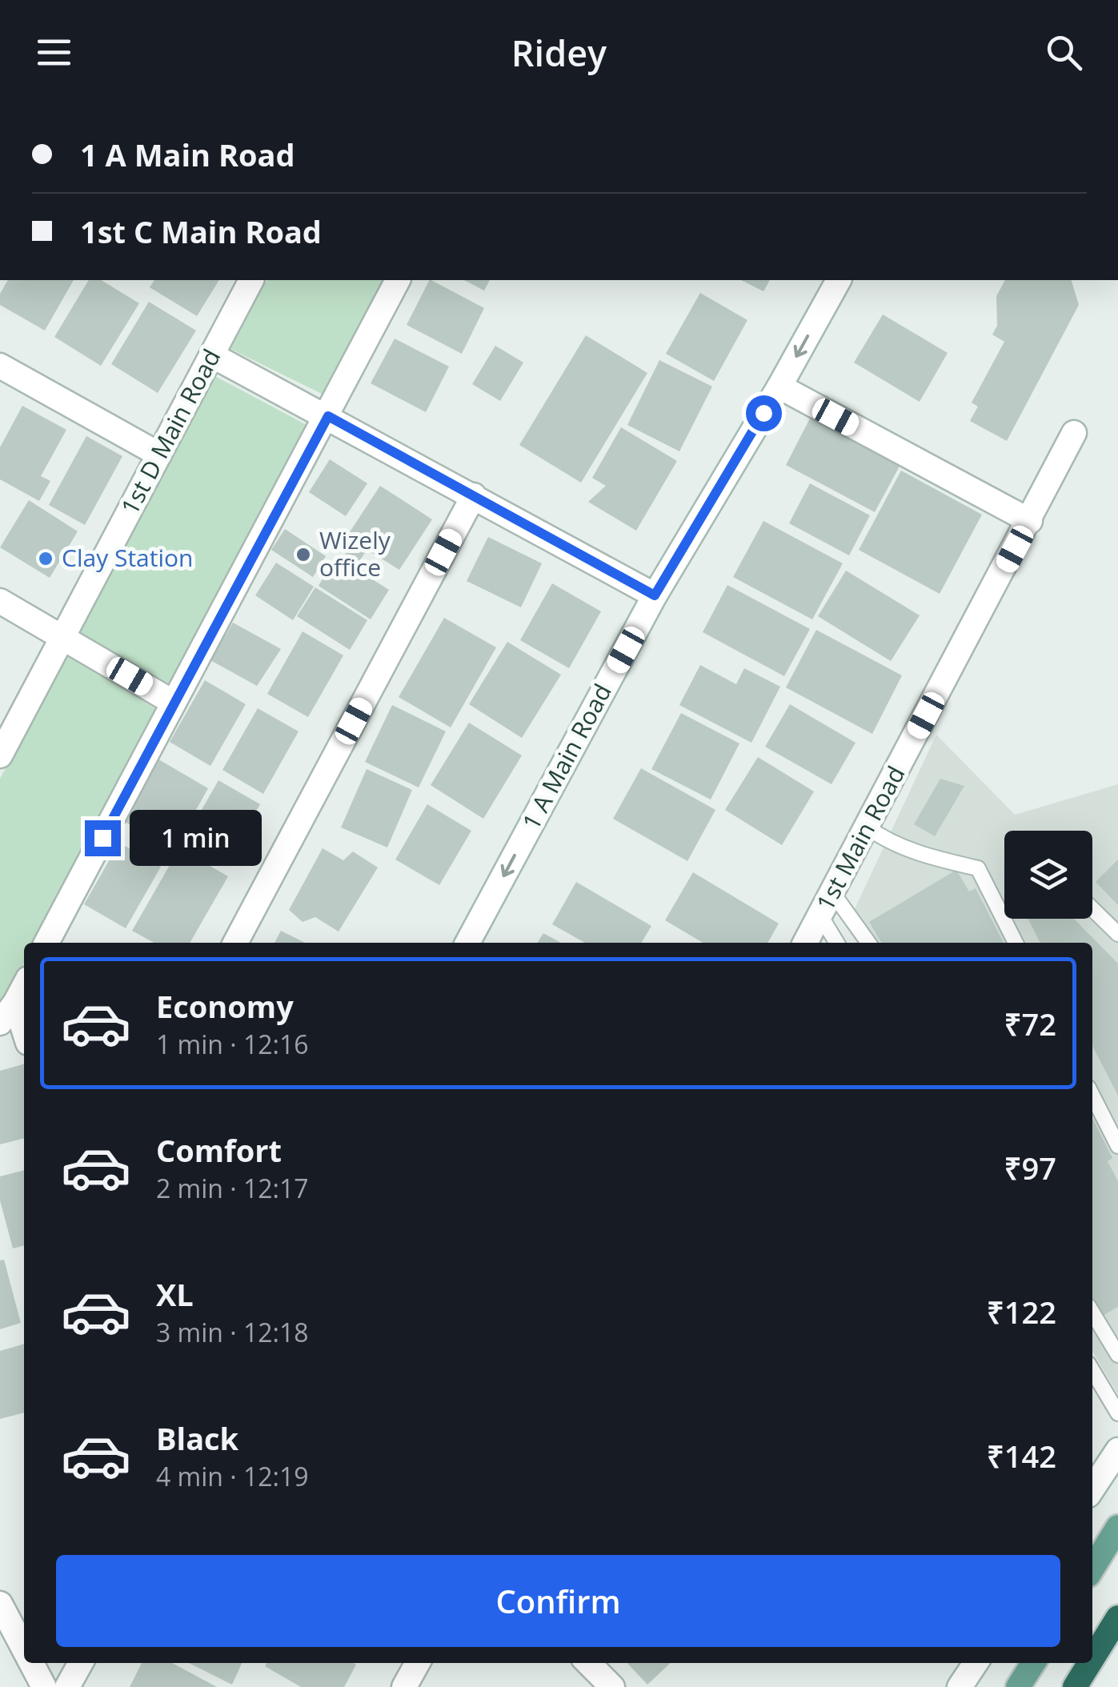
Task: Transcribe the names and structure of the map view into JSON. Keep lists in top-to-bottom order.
{
  "streets": {
    "street": ["1st D Main Road", "1 A Main Road", "1st Main Road"]
  },
  "places": ["Wizely office", "Clay Station"],
  "page": {
    "header": "Ridey",
    "banner": ["1 A Main Road", "1st C Main Road"],
    "bubble": "1 min",
    "list": [
      {
        "name": "Economy",
        "note": "1 min · 12:16",
        "value": "₹72"
      },
      {
        "name": "Comfort",
        "note": "2 min · 12:17",
        "value": "₹97"
      },
      {
        "name": "XL",
        "note": "3 min · 12:18",
        "value": "₹122"
      },
      {
        "name": "Black",
        "note": "4 min · 12:19",
        "value": "₹142"
      }
    ],
    "buttons": "Confirm"
  }
}
